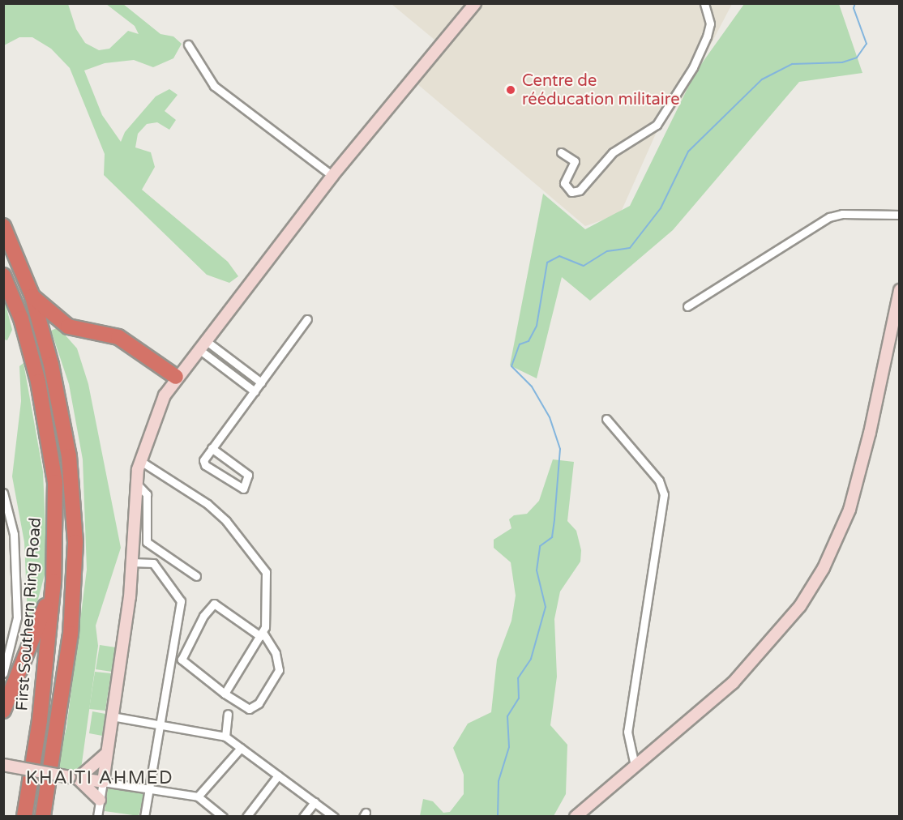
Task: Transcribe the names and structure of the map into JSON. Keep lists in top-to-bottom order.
{
  "streets": {
    "highway": ["First Southern Ring Road"]
  },
  "districts": ["KHAITI AHMED"],
  "places": ["Centre de rééducation militaire"]
}
